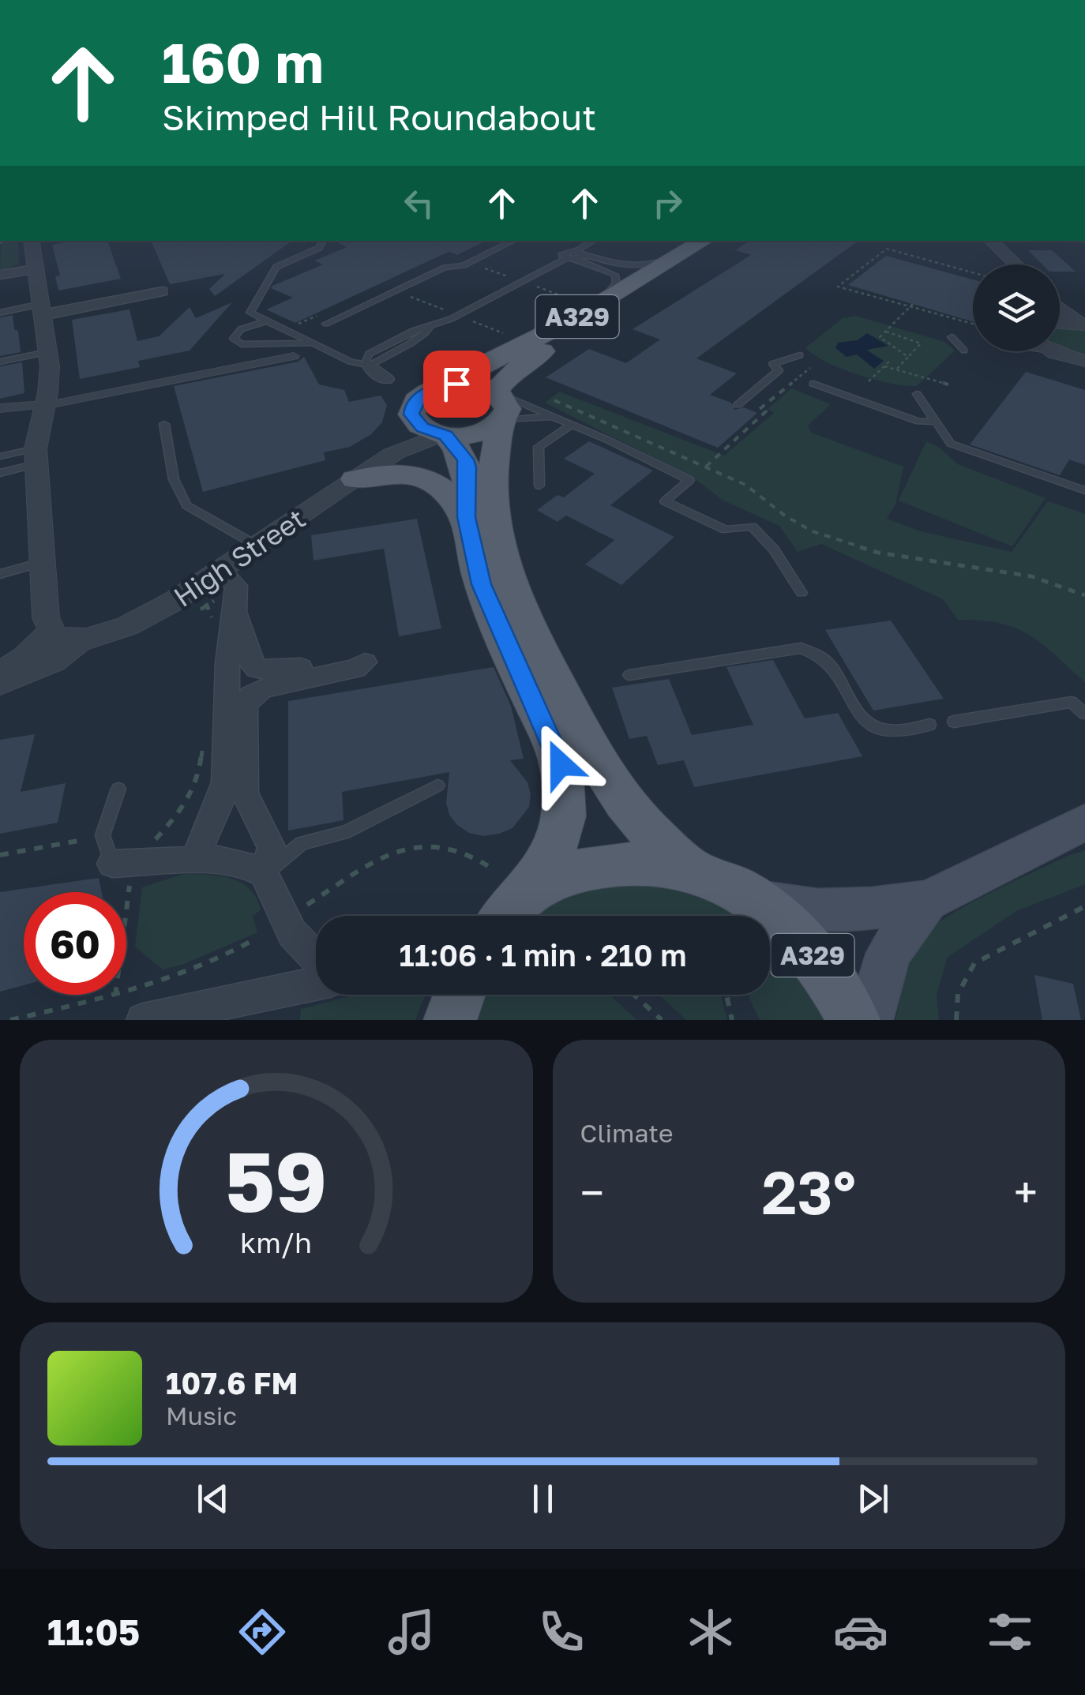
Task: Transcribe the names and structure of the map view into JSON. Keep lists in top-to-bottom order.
{
  "streets": {
    "main road": ["A329"],
    "street": ["High Street"]
  },
  "page": {
    "turn": ["160 m", "Skimped Hill Roundabout"],
    "limit": "60",
    "trip": "11:06 · 1 min · 210 m",
    "tile": "Climate",
    "heat": ["−", "23°", "+"],
    "song": ["107.6 FM", "Music"],
    "tabs": "11:05",
    "gauge": ["59", "km/h"]
  }
}
